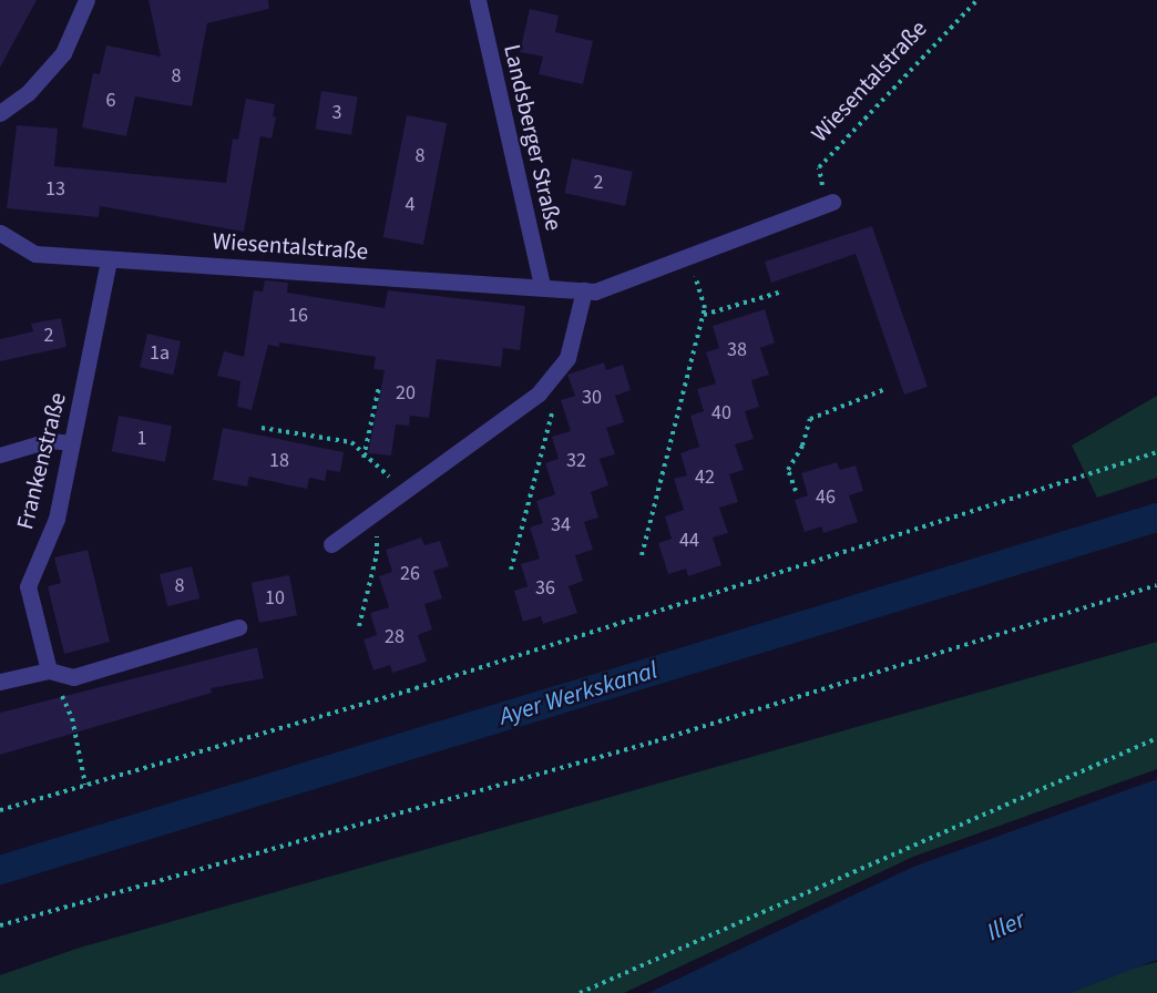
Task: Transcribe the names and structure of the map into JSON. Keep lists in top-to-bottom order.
{
  "streets": {
    "street": ["Wiesentalstraße", "Landsberger Straße", "Frankenstraße"]
  },
  "crossings": [
    ["Wiesentalstraße", "Landsberger Straße"],
    ["Wiesentalstraße", "Frankenstraße"]
  ],
  "water": ["Ayer Werkskanal", "Iller"],
  "house_numbers": [
    "8",
    "6",
    "3",
    "8",
    "2",
    "13",
    "4",
    "16",
    "2",
    "38",
    "1a",
    "20",
    "30",
    "40",
    "1",
    "18",
    "32",
    "42",
    "46",
    "34",
    "44",
    "26",
    "8",
    "36",
    "10",
    "28"
  ]
}
